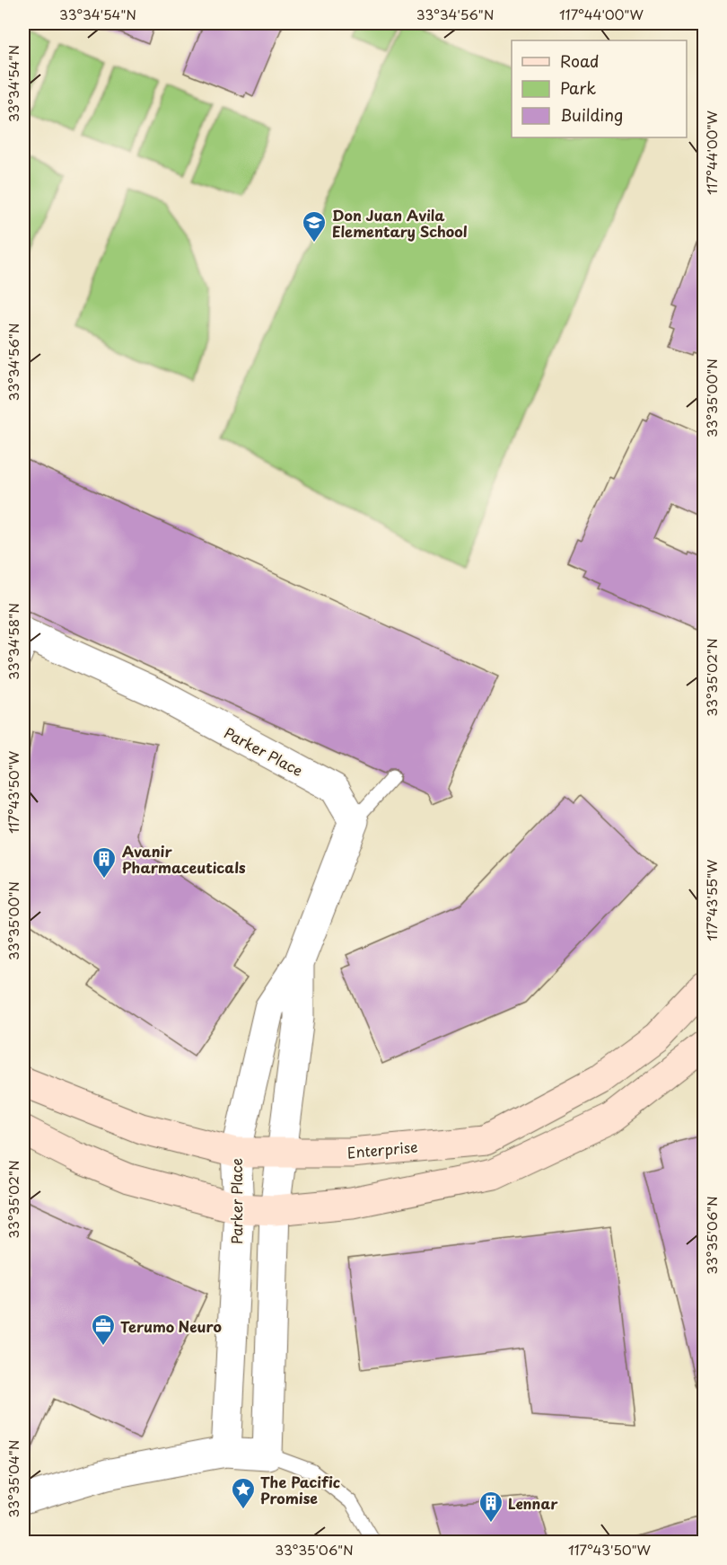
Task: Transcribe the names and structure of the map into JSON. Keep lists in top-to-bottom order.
{
  "streets": {
    "main road": ["Enterprise"],
    "street": ["Parker Place"]
  },
  "crossings": [
    ["Parker Place", "Enterprise"]
  ],
  "places": {
    "school or university": ["Don Juan Avila Elementary School"],
    "building": ["Avanir Pharmaceuticals", "Lennar"],
    "office": ["Terumo Neuro"],
    "place": ["The Pacific Promise"]
  },
  "legend": ["Road", "Park", "Building"],
  "coordinates": [
    "33°34'54\"N",
    "33°34'56\"N",
    "117°44'00\"W",
    "33°35'00\"N",
    "33°34'58\"N",
    "33°35'02\"N",
    "117°43'50\"W",
    "117°43'55\"W",
    "33°35'06\"N",
    "33°35'04\"N"
  ]
}
